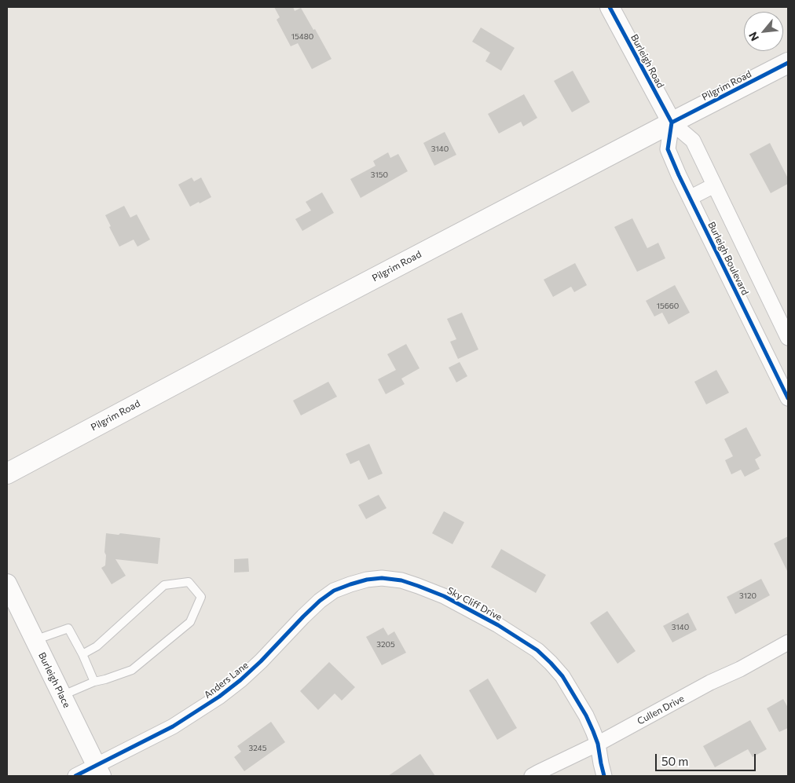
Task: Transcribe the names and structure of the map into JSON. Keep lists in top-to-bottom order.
{
  "streets": {
    "main road": ["Pilgrim Road"],
    "street": [
      "Burleigh Road",
      "Burleigh Boulevard",
      "Sky Cliff Drive",
      "Burleigh Place",
      "Anders Lane",
      "Cullen Drive"
    ]
  },
  "crossings": [
    ["Burleigh Road", "Pilgrim Road"],
    ["Burleigh Road", "Burleigh Boulevard"],
    ["Pilgrim Road", "Burleigh Boulevard"],
    ["Sky Cliff Drive", "Anders Lane"],
    ["Sky Cliff Drive", "Cullen Drive"],
    ["Burleigh Place", "Anders Lane"]
  ],
  "house_numbers": [
    "15480",
    "3140",
    "3150",
    "15660",
    "3120",
    "3140",
    "3205",
    "3245"
  ],
  "scale_bar": "50 m",
  "north": "bottom left"
}
